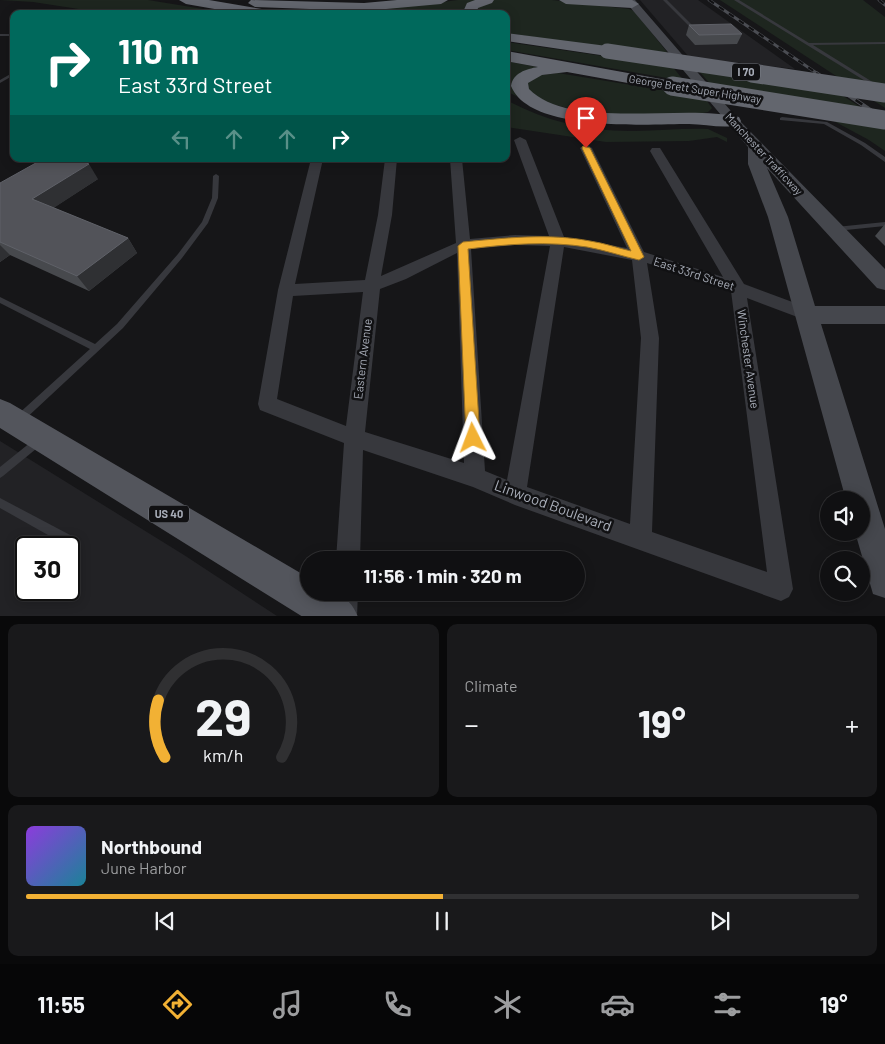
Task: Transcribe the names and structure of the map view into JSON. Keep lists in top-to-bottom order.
{
  "streets": {
    "highway": ["I 70", "George Brett Super Highway"],
    "main road": ["Manchester Trafficway", "US 40"],
    "street": [
      "East 33rd Street",
      "Eastern Avenue",
      "Winchester Avenue",
      "Linwood Boulevard"
    ]
  },
  "crossings": [
    ["East 33rd Street", "Eastern Avenue"],
    ["East 33rd Street", "Winchester Avenue"],
    ["East 33rd Street", "Linwood Boulevard"],
    ["Eastern Avenue", "Linwood Boulevard"],
    ["Winchester Avenue", "Linwood Boulevard"]
  ],
  "page": {
    "turn": ["110 m", "East 33rd Street"],
    "limit": "30",
    "trip": "11:56 · 1 min · 320 m",
    "tile": "Climate",
    "heat": ["−", "19°", "+"],
    "song": ["Northbound", "June Harbor"],
    "tabs": ["11:55", "19°"],
    "gauge": ["29", "km/h"]
  }
}
